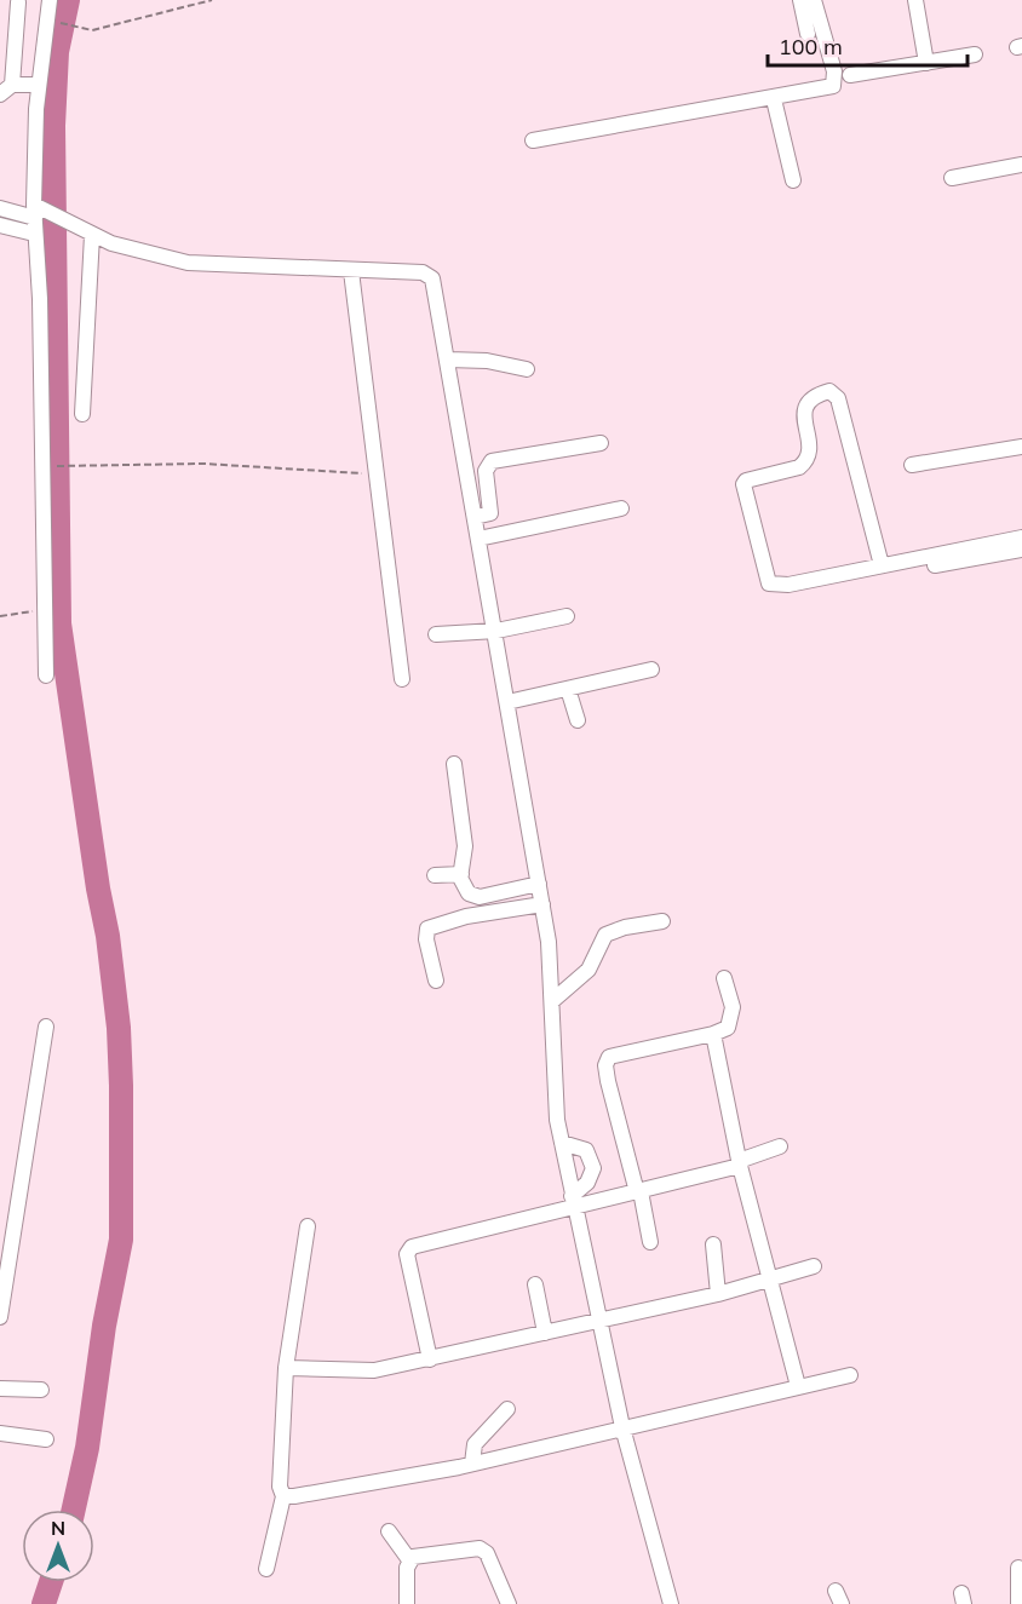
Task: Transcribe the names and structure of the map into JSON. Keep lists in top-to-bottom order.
{
  "scale_bar": "100 m",
  "north": "top"
}
